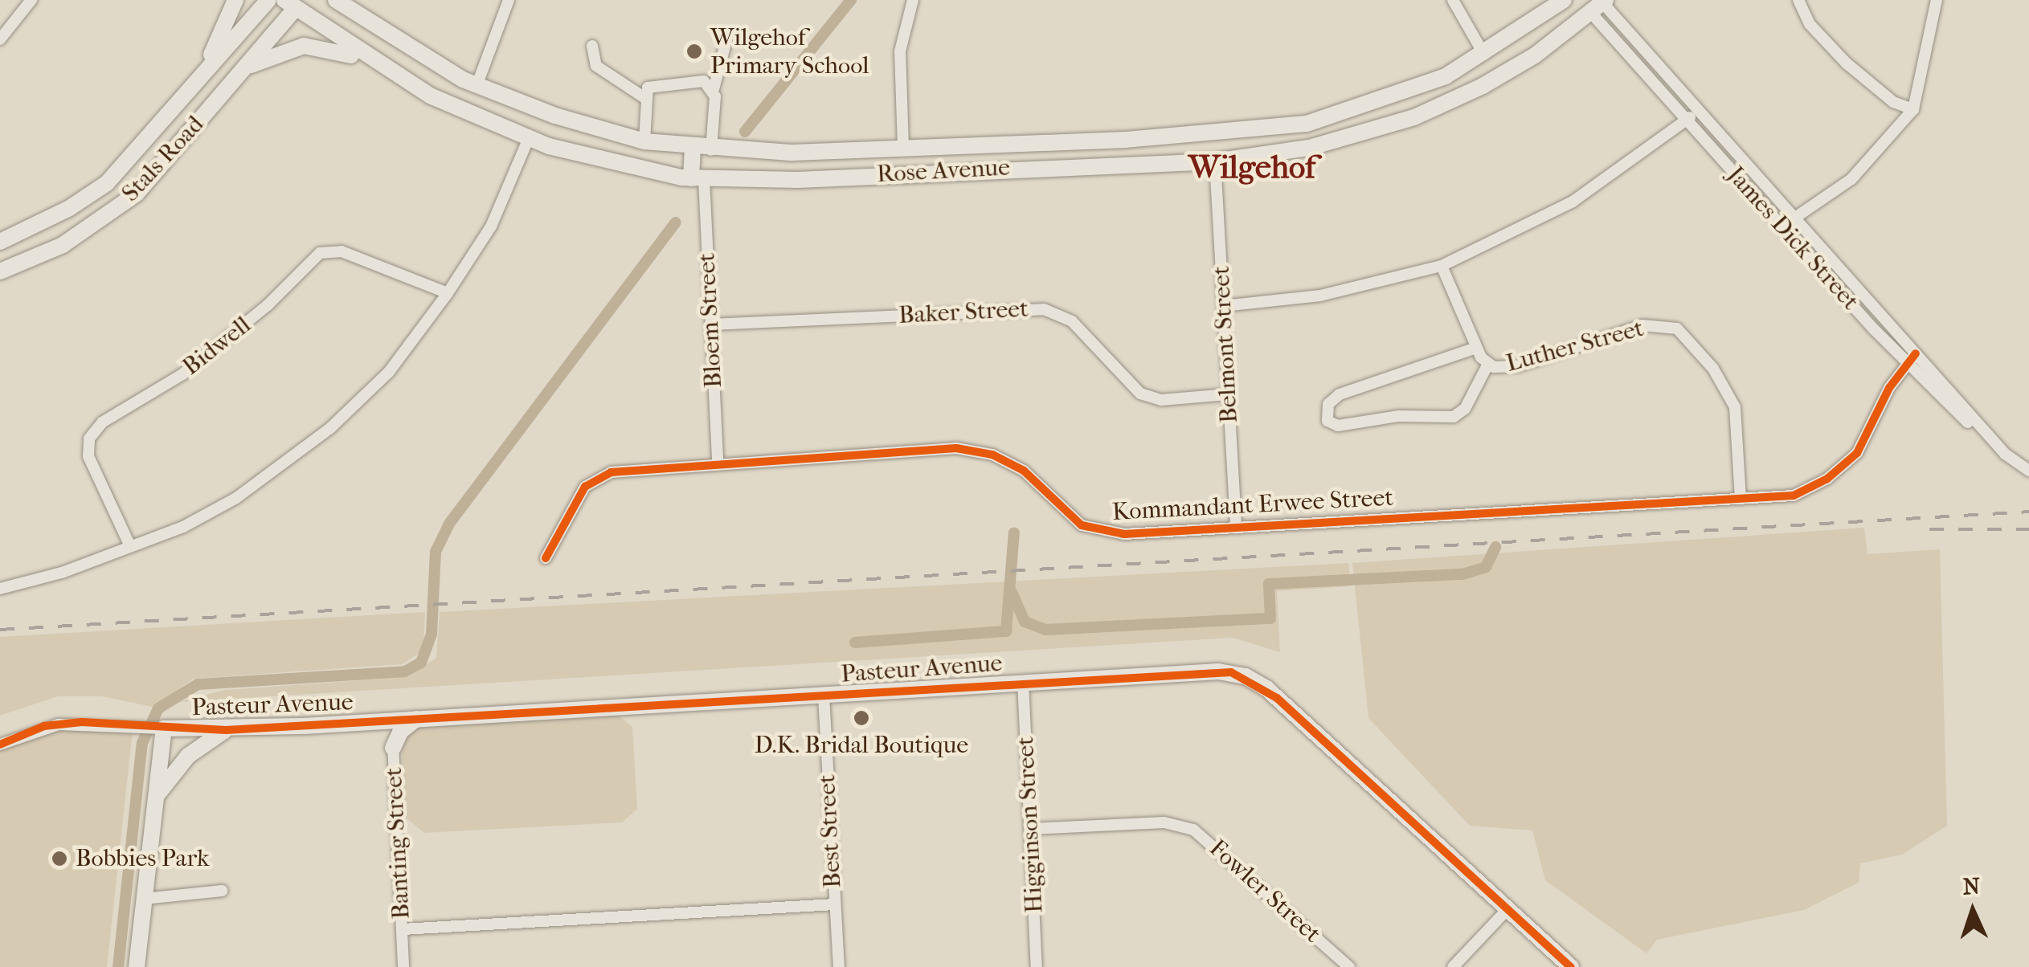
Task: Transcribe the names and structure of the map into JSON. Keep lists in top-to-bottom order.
{
  "streets": {
    "street": [
      "Stals Road",
      "Rose Avenue",
      "James Dick Street",
      "Baker Street",
      "Bloem Street",
      "Belmont Street",
      "Bidwell",
      "Luther Street",
      "Kommandant Erwee Street",
      "Pasteur Avenue",
      "Higginson Street",
      "Best Street",
      "Banting Street",
      "Fowler Street"
    ]
  },
  "crossings": [
    ["Stals Road", "Rose Avenue"],
    ["Rose Avenue", "James Dick Street"],
    ["Rose Avenue", "Bloem Street"],
    ["Rose Avenue", "Belmont Street"],
    ["James Dick Street", "Kommandant Erwee Street"],
    ["Baker Street", "Bloem Street"],
    ["Baker Street", "Belmont Street"],
    ["Bloem Street", "Kommandant Erwee Street"],
    ["Belmont Street", "Kommandant Erwee Street"],
    ["Luther Street", "Kommandant Erwee Street"],
    ["Pasteur Avenue", "Higginson Street"],
    ["Pasteur Avenue", "Best Street"],
    ["Pasteur Avenue", "Banting Street"],
    ["Higginson Street", "Fowler Street"]
  ],
  "districts": ["Wilgehof"],
  "places": ["Wilgehof Primary School", "D.K. Bridal Boutique", "Bobbies Park"],
  "north": "top"
}
